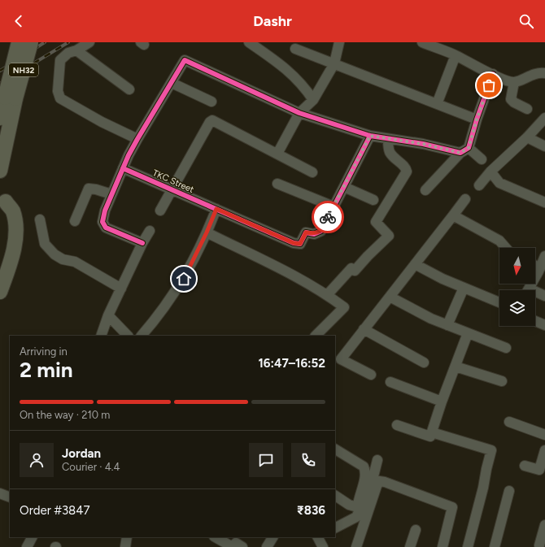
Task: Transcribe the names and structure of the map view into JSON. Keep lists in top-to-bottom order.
{
  "streets": {
    "highway": ["NH32"],
    "street": ["TKC Street"]
  },
  "north": "bottom",
  "page": {
    "header": "Dashr",
    "heading": ["2 min", "Arriving in", "16:47–16:52"],
    "panel": [
      "Jordan",
      "Courier · 4.4",
      "Order #3847",
      "₹836"
    ],
    "bar": "On the way · 210 m"
  }
}
